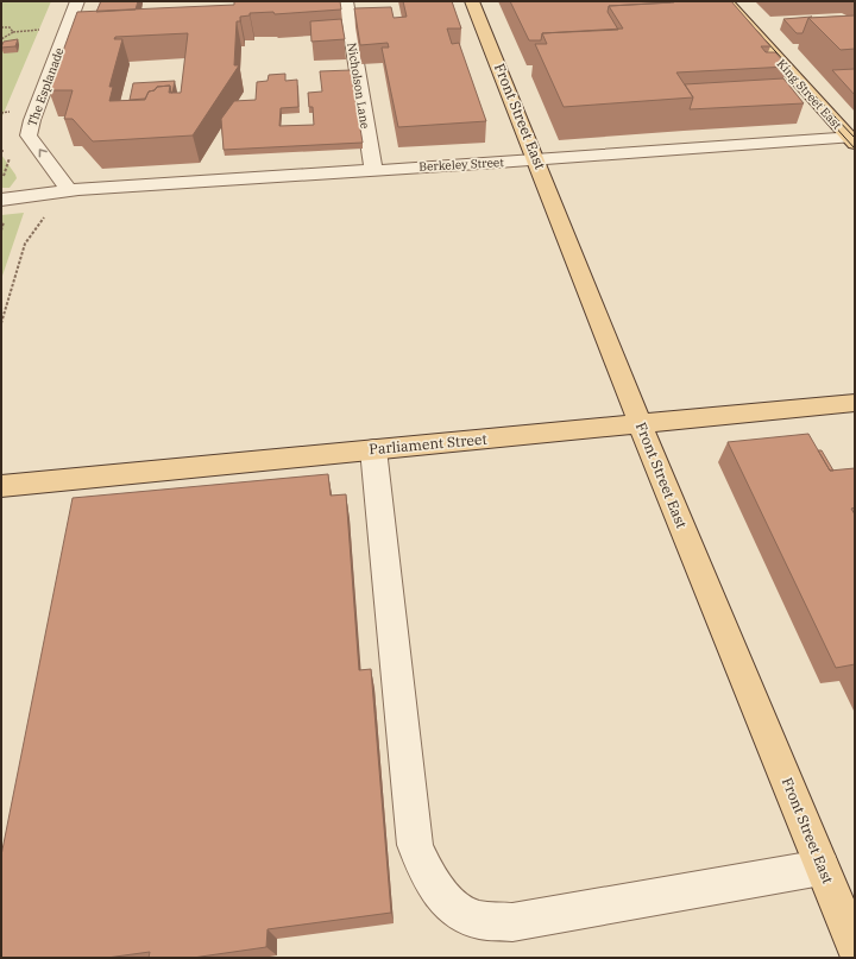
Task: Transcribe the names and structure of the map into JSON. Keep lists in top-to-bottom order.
{
  "streets": {
    "main road": ["King Street East", "Front Street East", "Parliament Street"],
    "street": ["Nicholson Lane", "The Esplanade", "Berkeley Street"]
  },
  "crossings": [
    ["Nicholson Lane", "Berkeley Street"],
    ["The Esplanade", "Berkeley Street"],
    ["King Street East", "Berkeley Street"],
    ["Front Street East", "Berkeley Street"],
    ["Front Street East", "Parliament Street"]
  ],
  "one_way": ["The Esplanade"]
}
